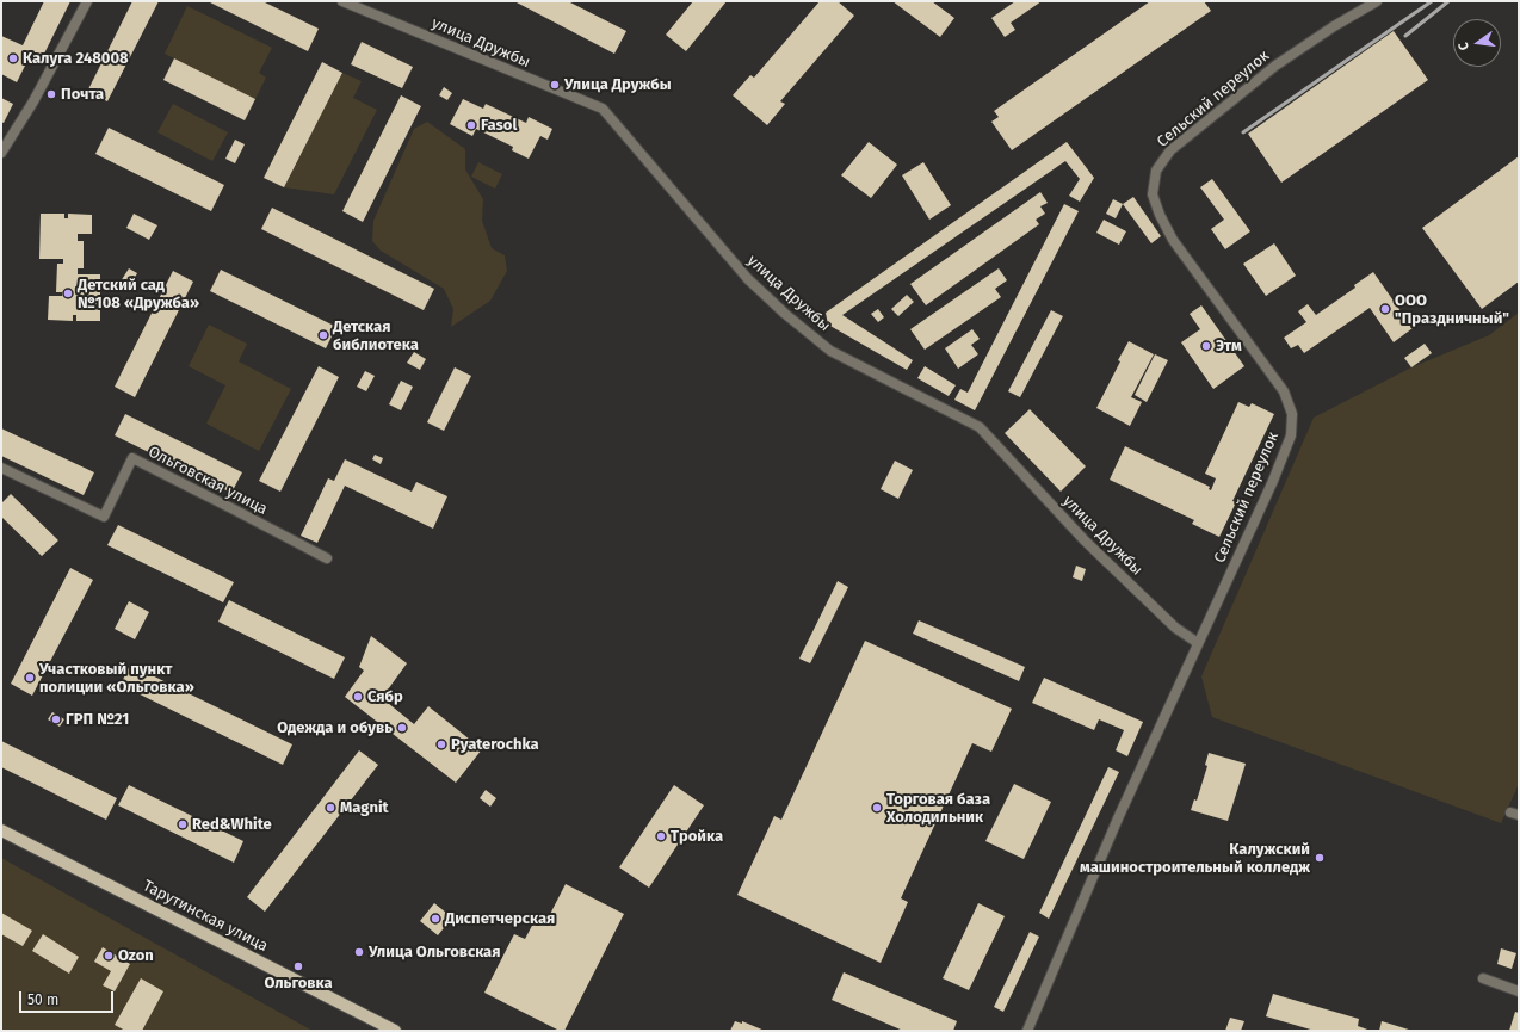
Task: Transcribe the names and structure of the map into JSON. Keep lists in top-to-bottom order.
{
  "streets": {
    "main road": ["Тарутинская улица"],
    "street": ["улица Дружбы", "Сельский переулок", "Ольговская улица"]
  },
  "crossings": [
    ["улица Дружбы", "Сельский переулок"]
  ],
  "places": [
    "Калуга 248008",
    "Улица Дружбы",
    "Почта",
    "Fasol",
    "Детский сад №108 «Дружба»",
    "ООО \"Праздничный\"",
    "Детская библиотека",
    "Этм",
    "Участковый пункт полиции «Ольговка»",
    "Сябр",
    "ГРП №21",
    "Одежда и обувь",
    "Pyaterochka",
    "Magnit",
    "Торговая база Холодильник",
    "Red&White",
    "Тройка",
    "Калужский машиностроительный колледж",
    "Диспетчерская",
    "Улица Ольговская",
    "Ozon",
    "Ольговка"
  ],
  "scale_bar": "50 m",
  "north": "left"
}
